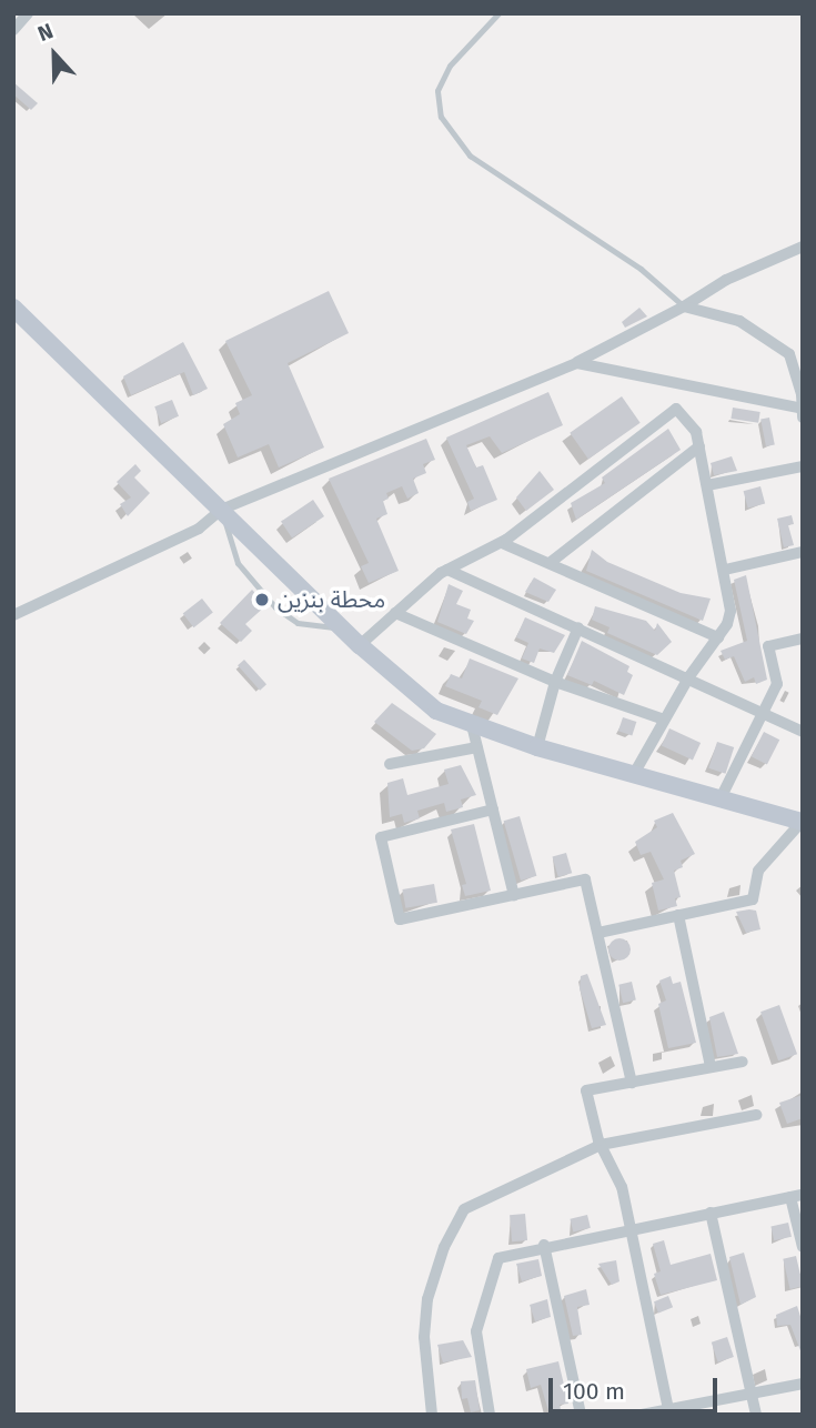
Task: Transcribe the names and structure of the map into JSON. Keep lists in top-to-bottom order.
{
  "places": ["محطة بنزين"],
  "scale_bar": "100 m",
  "north": "top"
}
